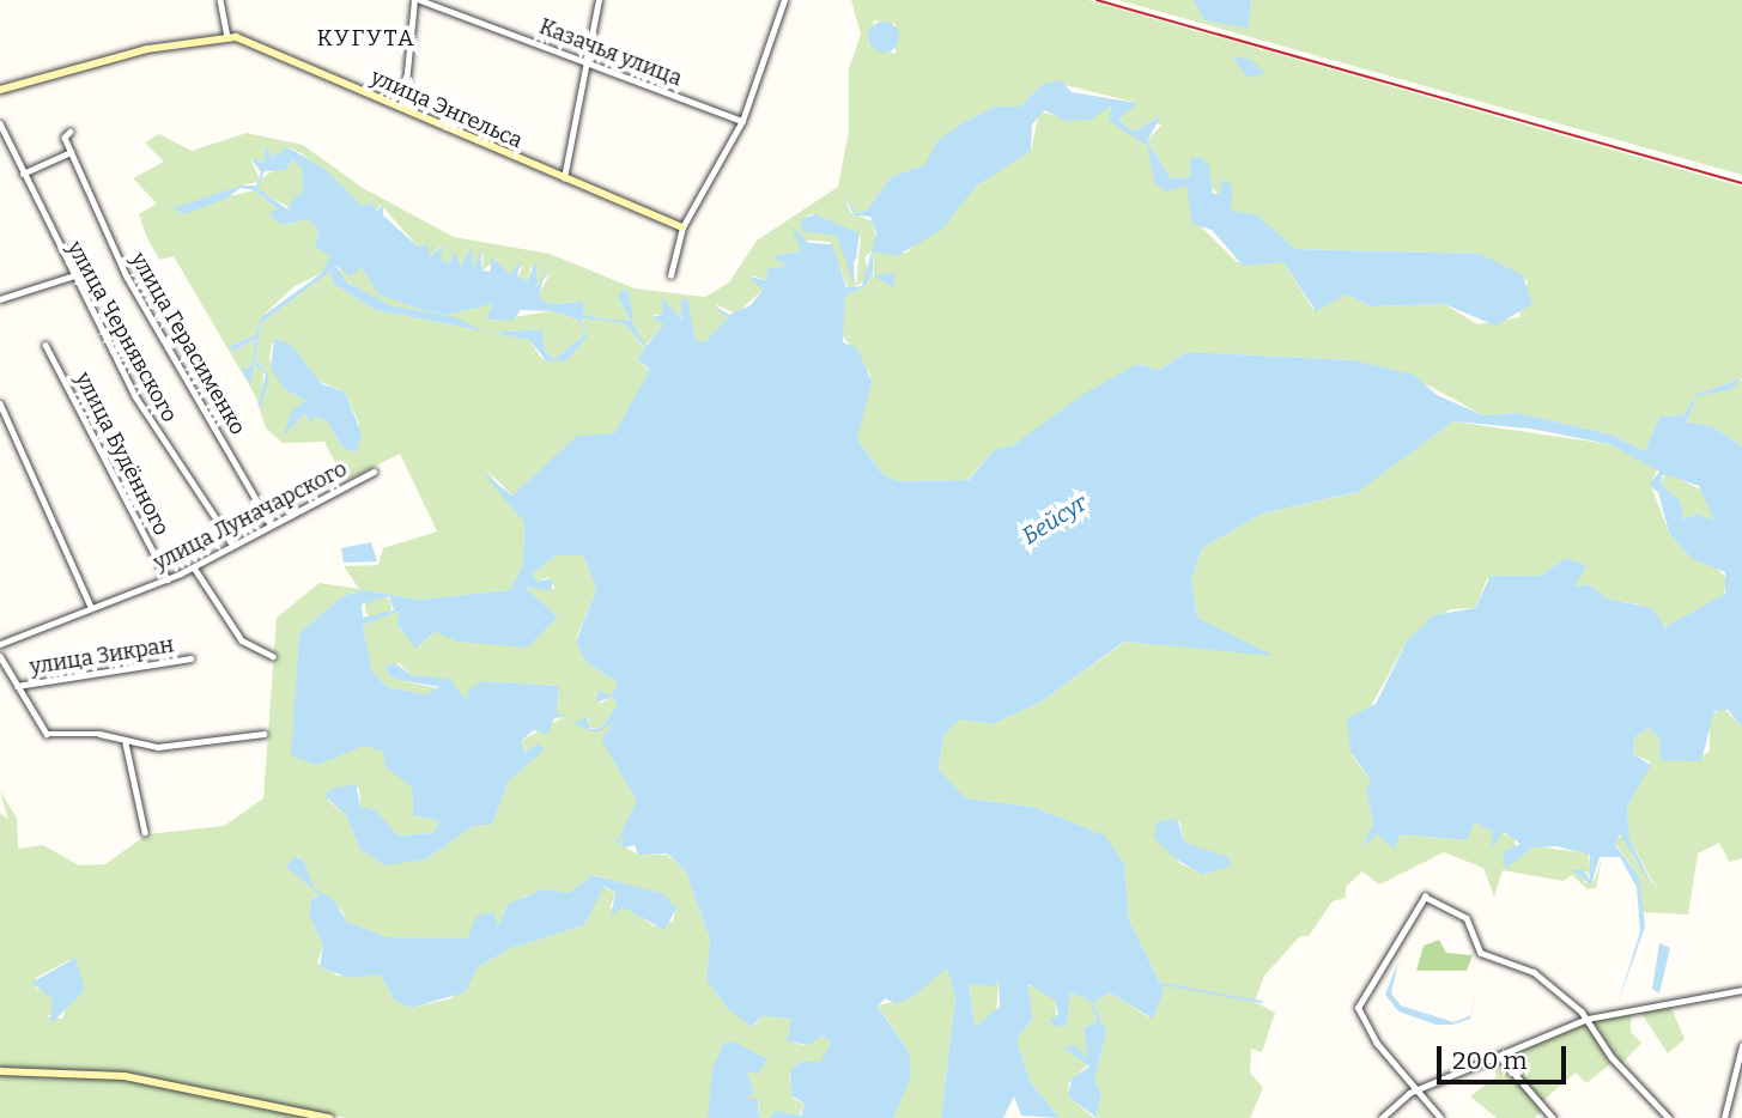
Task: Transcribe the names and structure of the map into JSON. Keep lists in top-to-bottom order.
{
  "streets": {
    "street": [
      "Казачья улица",
      "улица Энгельса",
      "улица Чернявского",
      "улица Герасименко",
      "улица Будённого",
      "улица Луначарского",
      "улица Зикран"
    ]
  },
  "crossings": [
    ["улица Чернявского", "улица Луначарского"],
    ["улица Герасименко", "улица Луначарского"],
    ["улица Будённого", "улица Луначарского"]
  ],
  "districts": ["КУГУТА"],
  "water": ["Бейсуг"],
  "scale_bar": "200 m"
}
